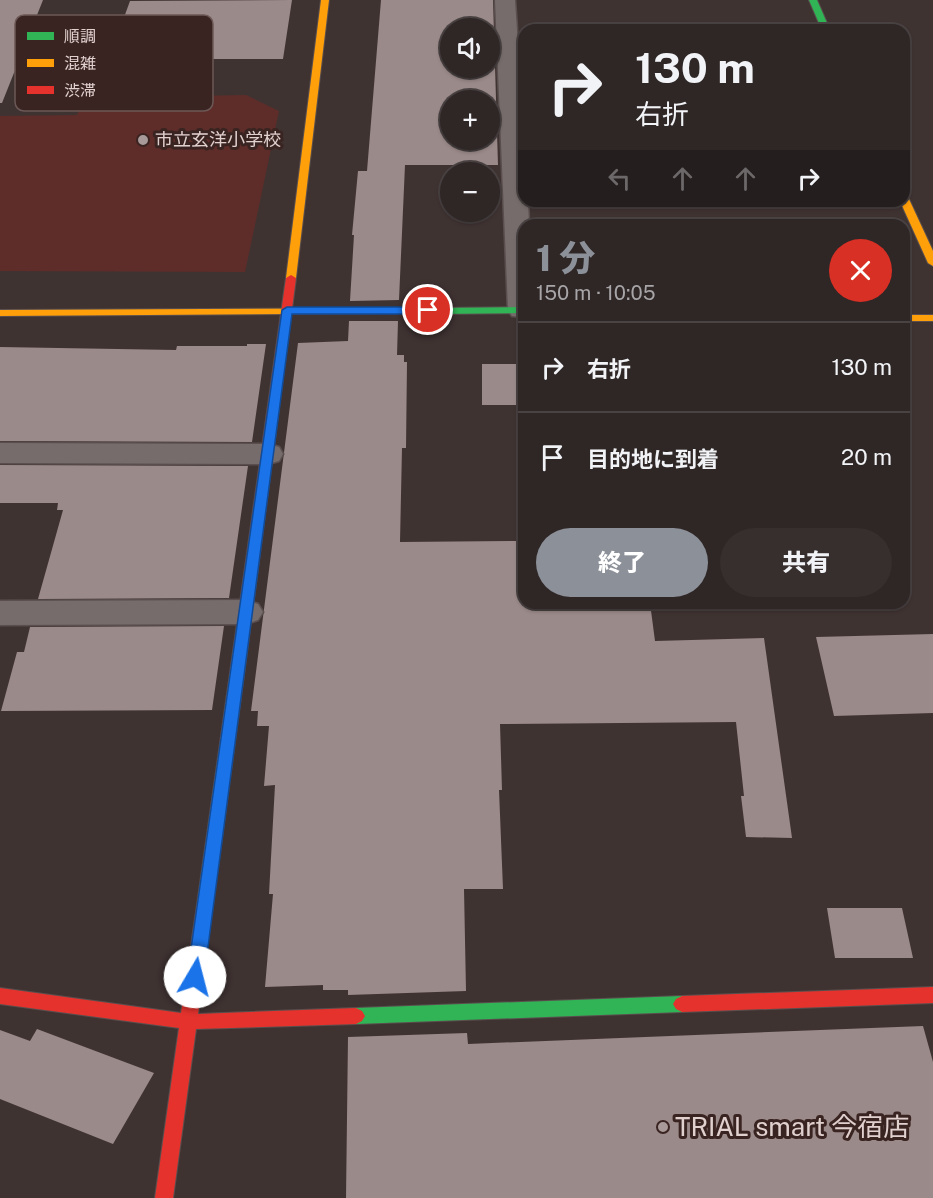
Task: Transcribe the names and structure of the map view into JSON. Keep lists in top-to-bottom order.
{
  "places": ["市立玄洋小学校", "TRIAL smart 今宿店"],
  "legend": ["順調", "混雑", "渋滞"],
  "page": {
    "map_buttons": ["+", "−"],
    "turn": ["130 m", "右折"],
    "heading": ["1 分", "150 m · 10:05"],
    "list": [
      {
        "name": "右折",
        "value": "130 m"
      },
      {
        "name": "目的地に到着",
        "value": "20 m"
      }
    ],
    "buttons": ["終了", "共有"]
  }
}
